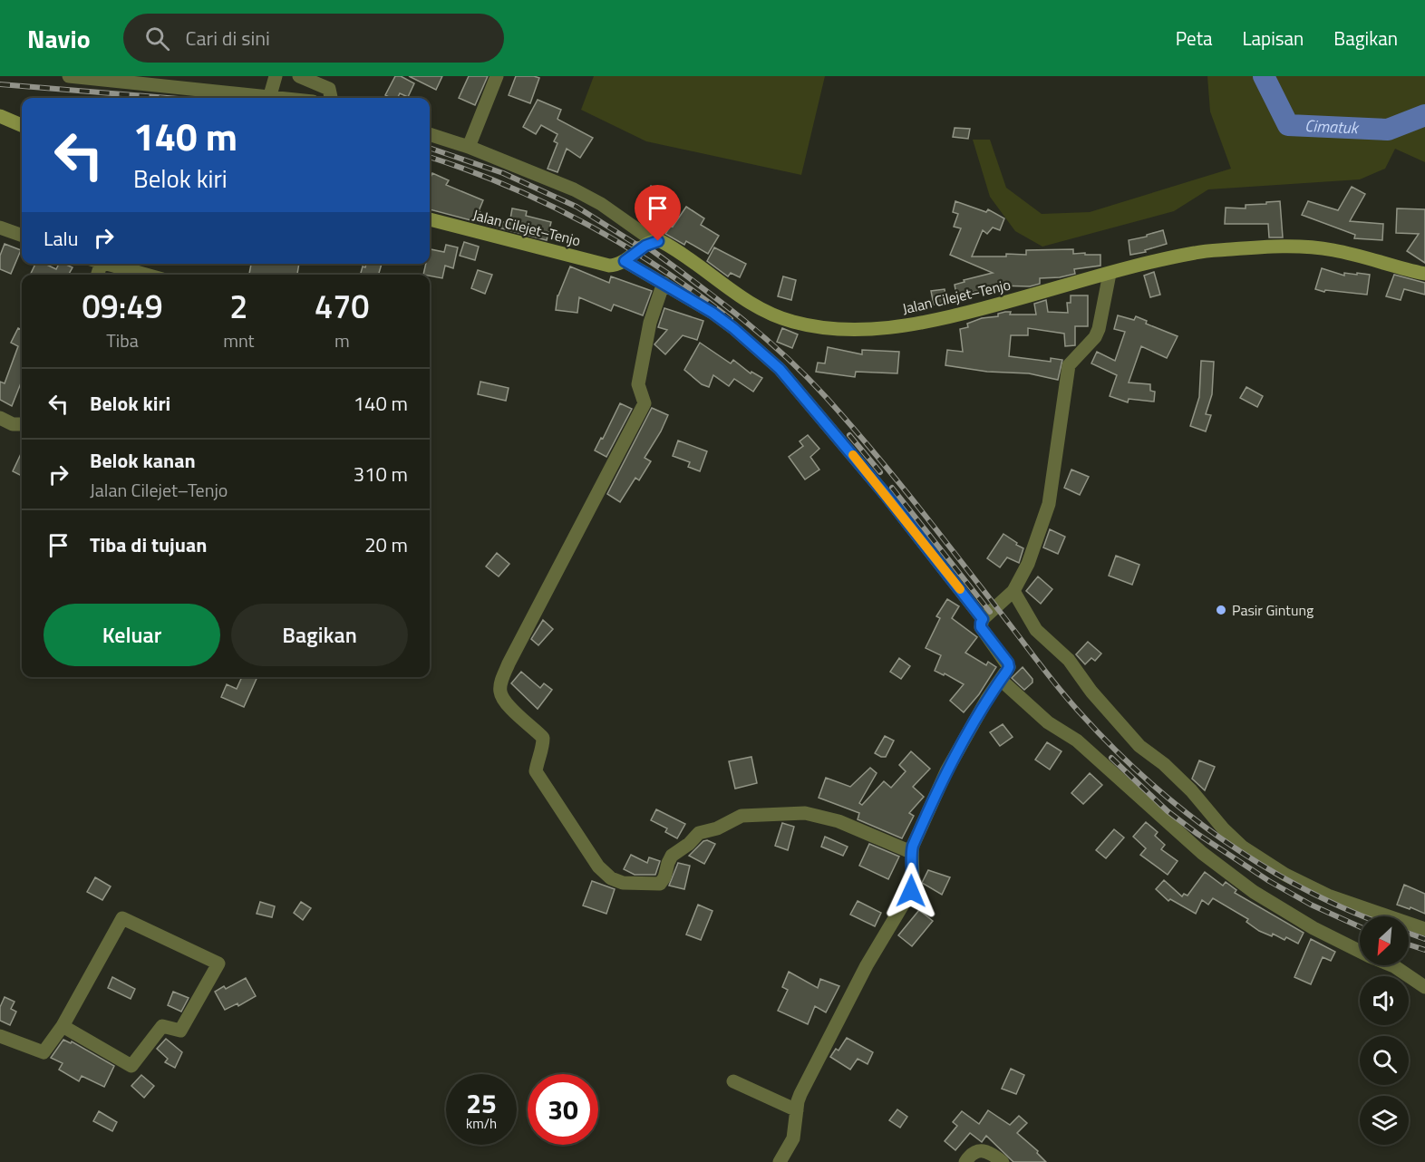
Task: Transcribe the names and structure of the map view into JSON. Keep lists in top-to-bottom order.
{
  "streets": {
    "main road": ["Jalan Cilejet–Tenjo"]
  },
  "water": ["Cimatuk"],
  "places": ["Pasir Gintung"],
  "north": "bottom left",
  "page": {
    "header": "Navio",
    "search": "Cari di sini",
    "nav": ["Peta", "Lapisan", "Bagikan"],
    "turn": ["140 m", "Belok kiri"],
    "then": "Lalu",
    "eta": [
      "09:49",
      "Tiba",
      "2",
      "mnt",
      "470",
      "m"
    ],
    "list": [
      {
        "name": "Belok kiri",
        "value": "140 m"
      },
      {
        "name": "Belok kanan",
        "note": "Jalan Cilejet–Tenjo",
        "value": "310 m"
      },
      {
        "name": "Tiba di tujuan",
        "value": "20 m"
      }
    ],
    "buttons": ["Keluar", "Bagikan"],
    "speed": "25 km/h",
    "limit": "30"
  }
}
